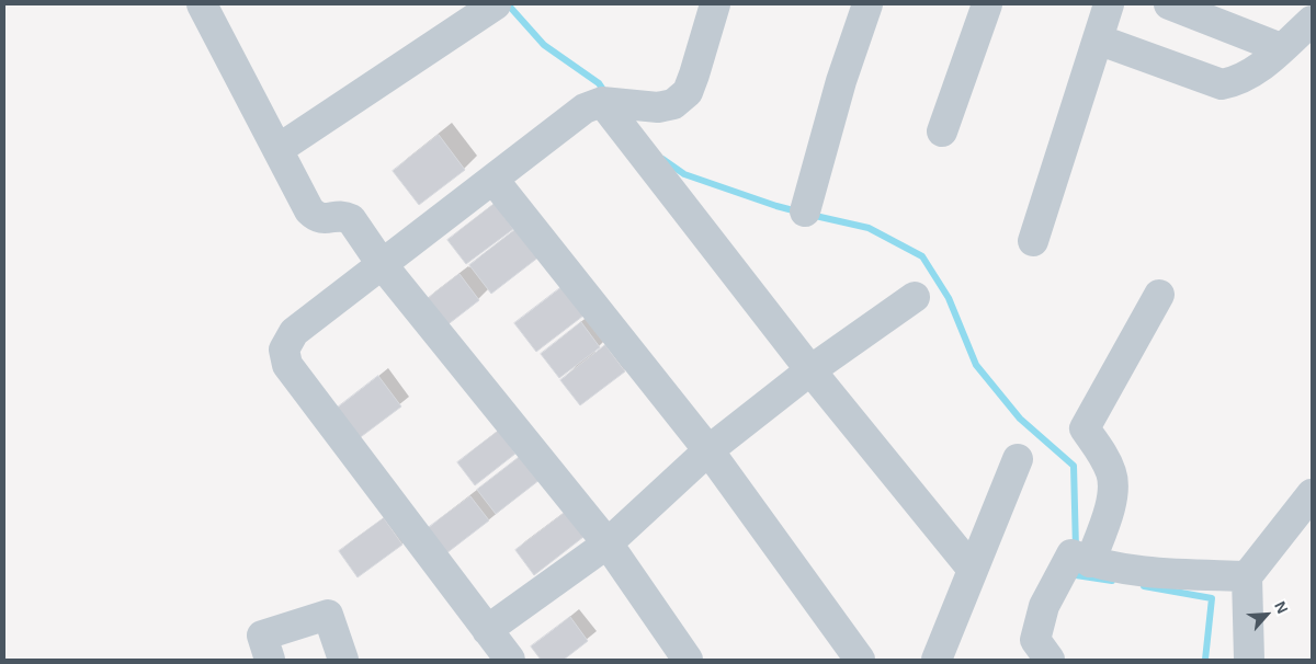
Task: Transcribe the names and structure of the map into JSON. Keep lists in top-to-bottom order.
{
  "north": "top right"
}
